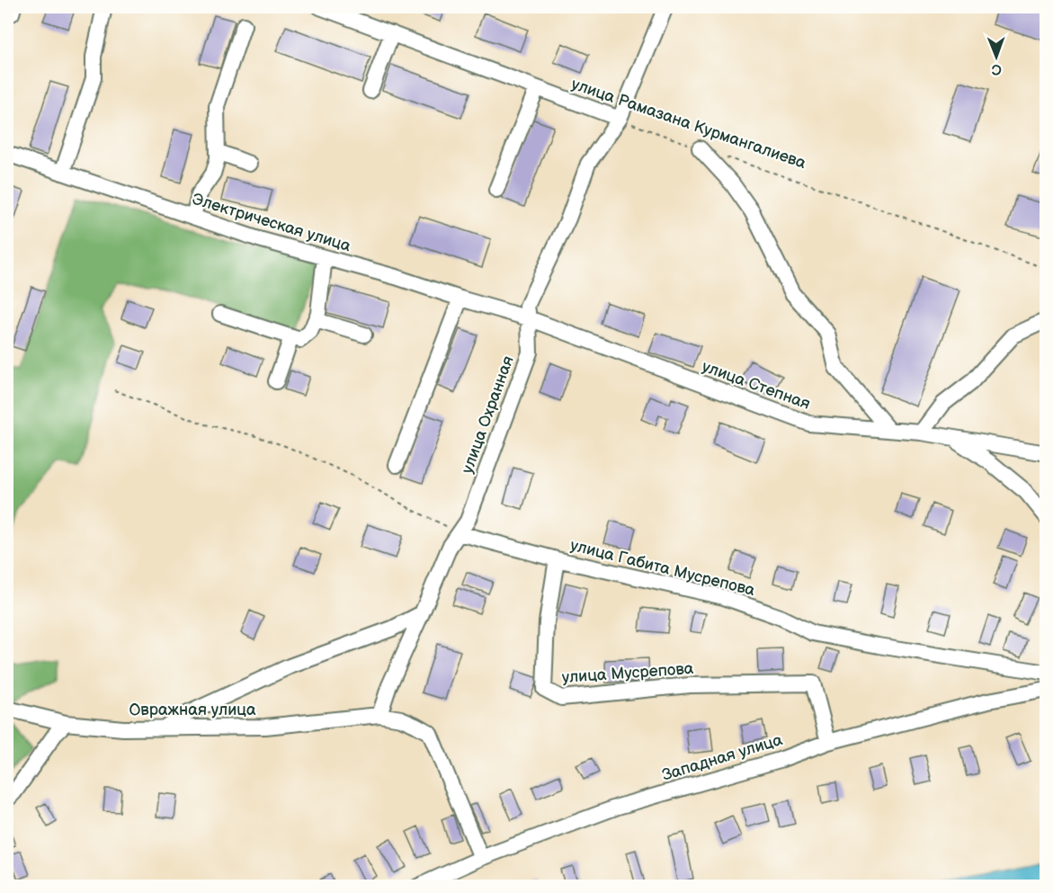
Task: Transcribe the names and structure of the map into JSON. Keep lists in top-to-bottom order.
{
  "streets": {
    "street": [
      "улица Рамазана Курмангалиева",
      "Электрическая улица",
      "улица Степная",
      "улица Охранная",
      "улица Габита Мусрепова",
      "улица Мусрепова",
      "Овражная улица",
      "Западная улица"
    ]
  },
  "crossings": [
    ["улица Рамазана Курмангалиева", "улица Охранная"],
    ["Электрическая улица", "улица Степная"],
    ["Электрическая улица", "улица Охранная"],
    ["улица Степная", "улица Охранная"],
    ["улица Охранная", "улица Габита Мусрепова"],
    ["улица Охранная", "Овражная улица"],
    ["улица Габита Мусрепова", "улица Мусрепова"],
    ["улица Мусрепова", "Западная улица"],
    ["Овражная улица", "Западная улица"]
  ],
  "north": "bottom"
}
